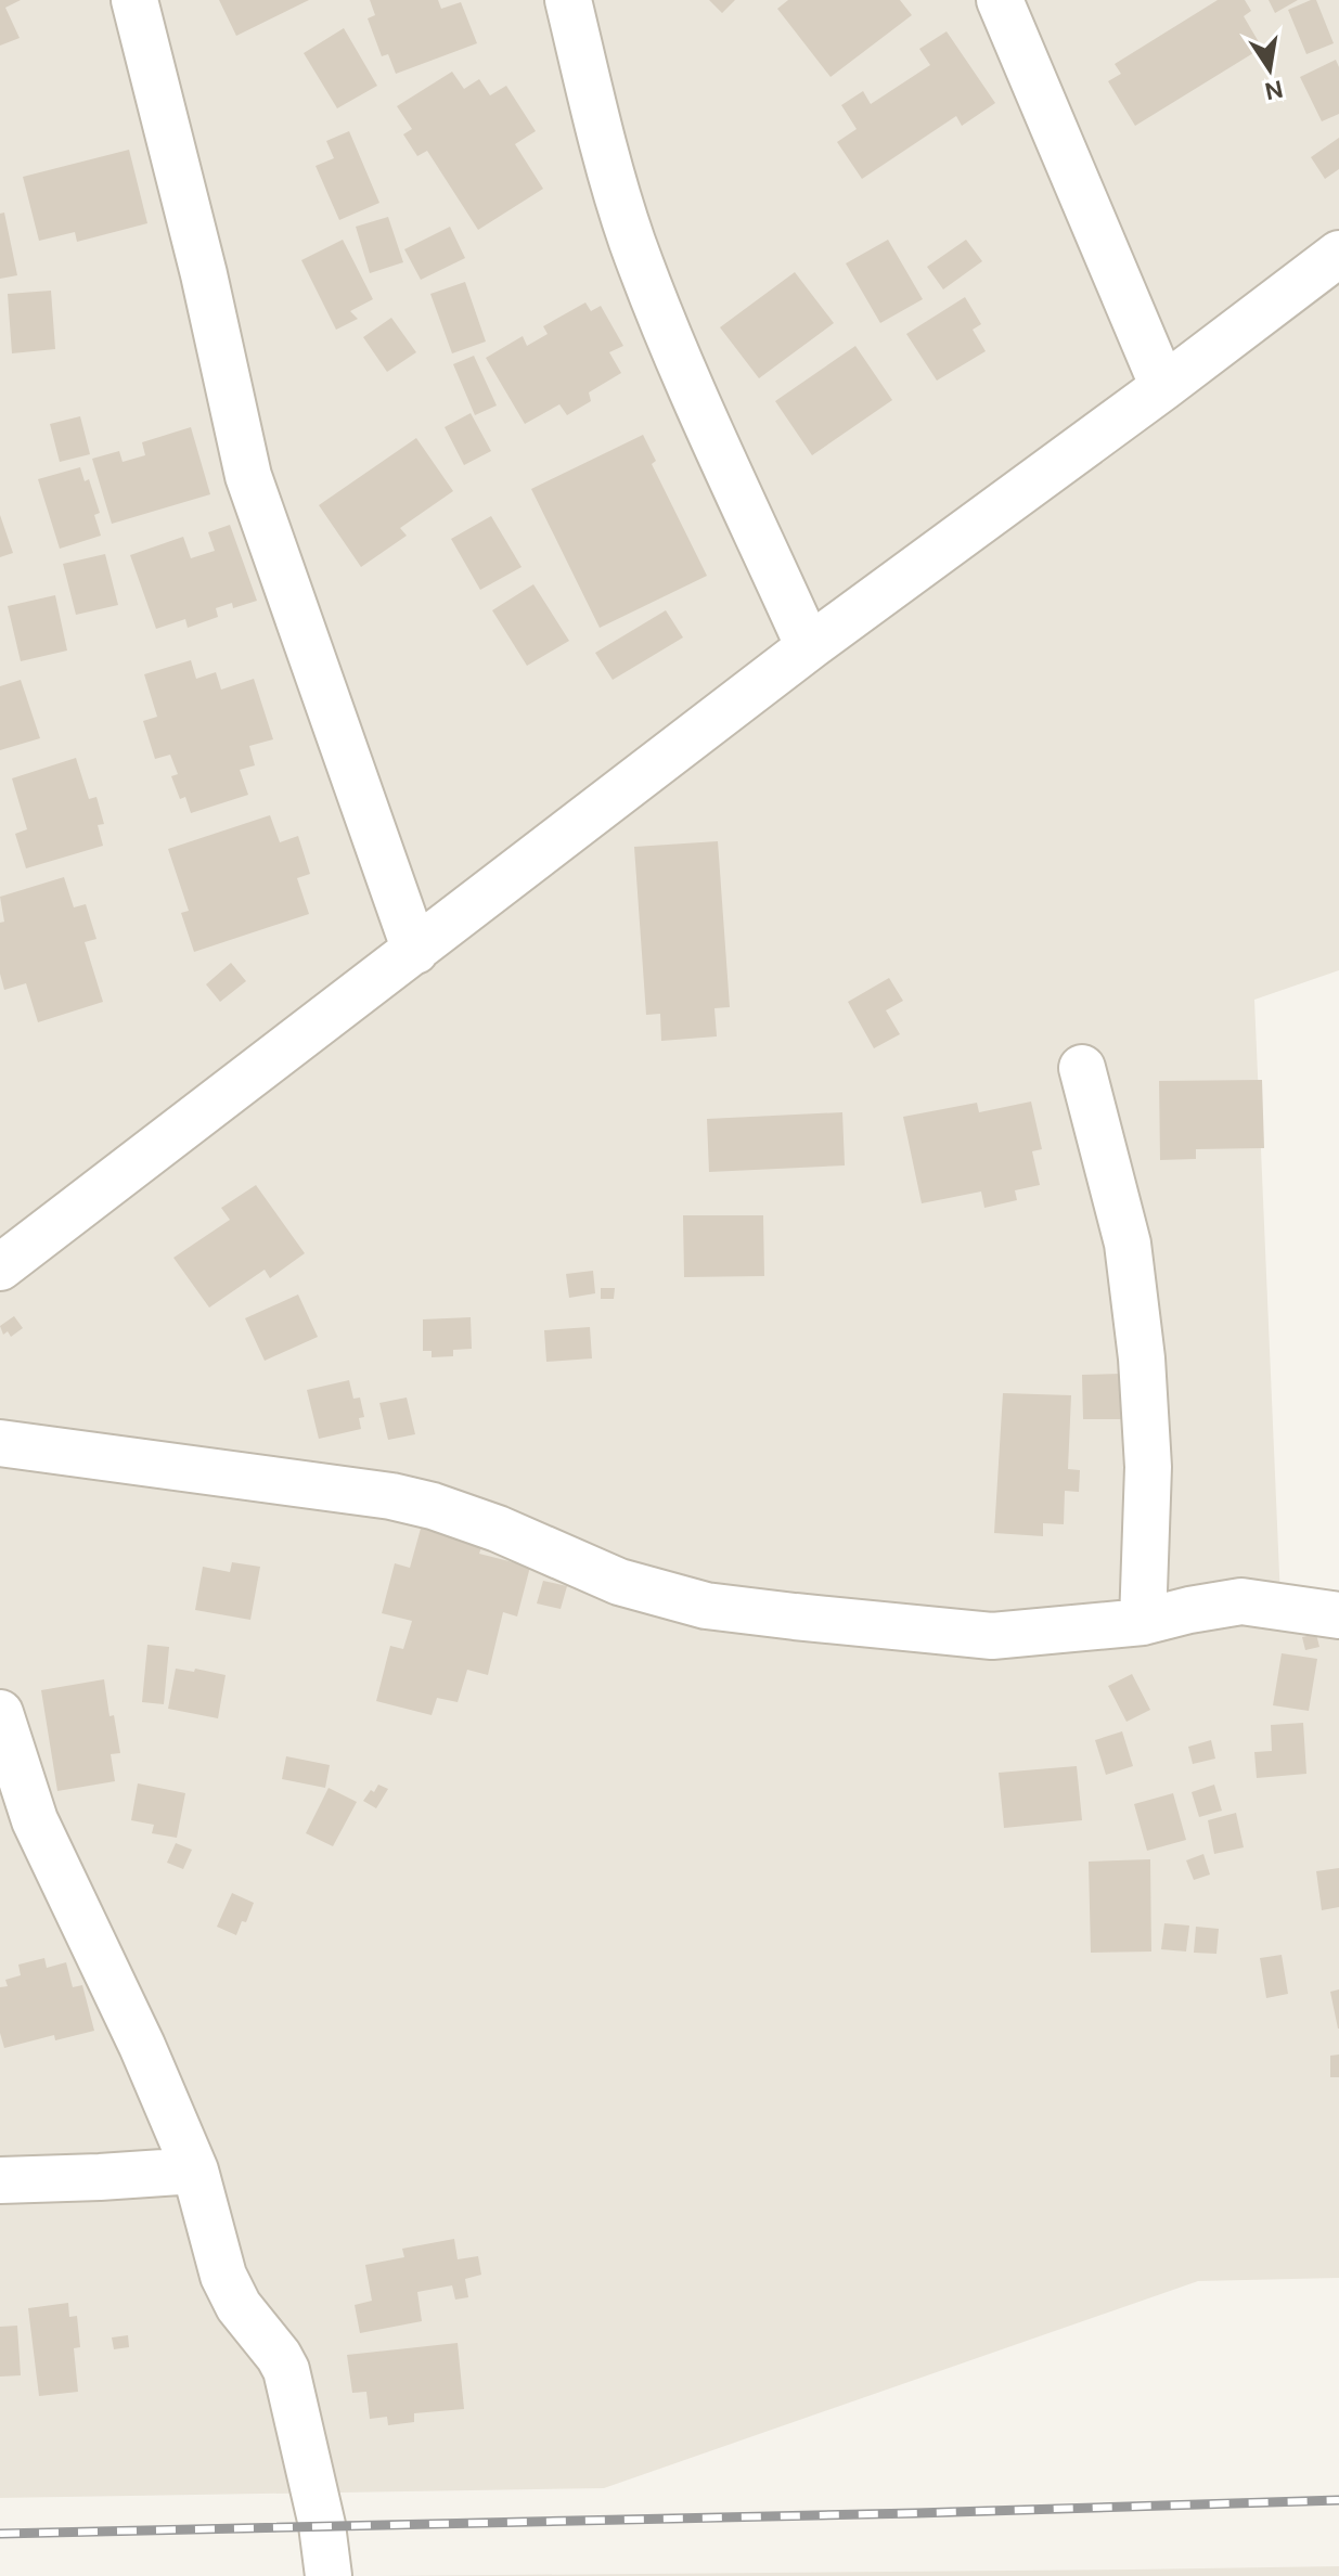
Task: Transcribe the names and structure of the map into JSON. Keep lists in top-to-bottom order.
{
  "north": "bottom"
}
